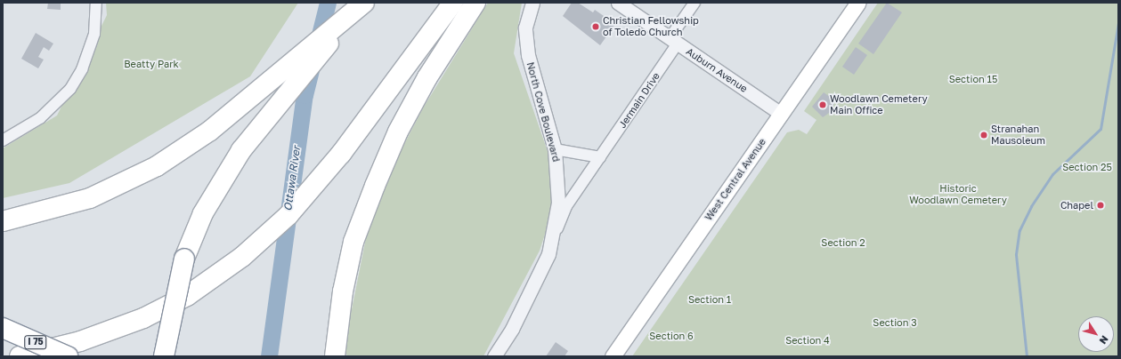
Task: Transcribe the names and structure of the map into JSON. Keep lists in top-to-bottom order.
{
  "streets": {
    "highway": ["I 75"],
    "main road": ["West Central Avenue"],
    "street": ["Auburn Avenue", "Jermain Drive", "North Cove Boulevard"]
  },
  "crossings": [
    ["Auburn Avenue", "Jermain Drive"],
    ["Auburn Avenue", "West Central Avenue"],
    ["Jermain Drive", "North Cove Boulevard"]
  ],
  "water": ["Ottawa River"],
  "parks": [
    "Beatty Park",
    "Section 15",
    "Section 25",
    "Historic Woodlawn Cemetery",
    "Section 2",
    "Section 1",
    "Section 3",
    "Section 6",
    "Section 4"
  ],
  "places": [
    "Christian Fellowship of Toledo Church",
    "Woodlawn Cemetery Main Office",
    "Stranahan Mausoleum",
    "Chapel"
  ],
  "north": "bottom right"
}
